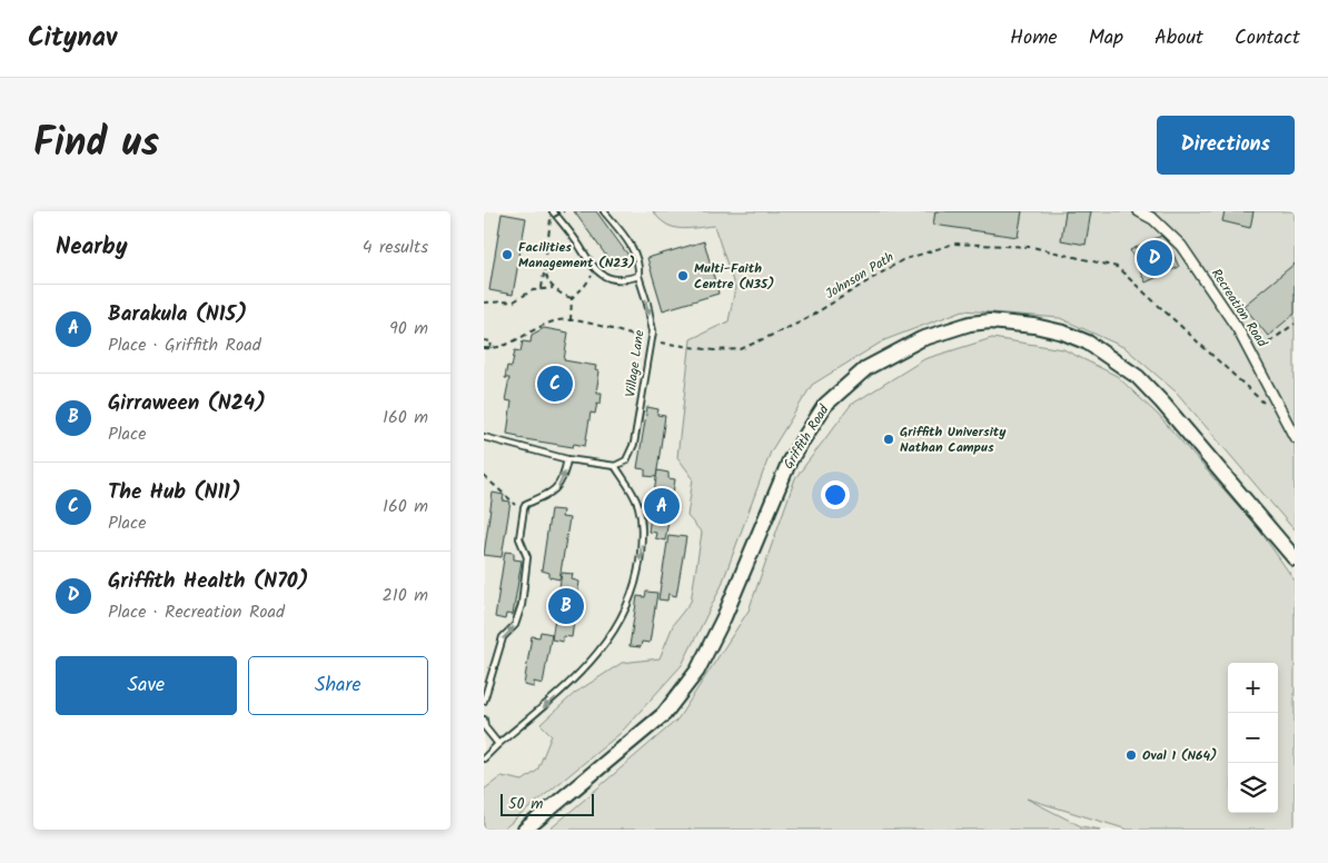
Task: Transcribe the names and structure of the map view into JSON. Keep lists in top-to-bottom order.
{
  "streets": {
    "street": ["Recreation Road", "Griffith Road"],
    "lane": ["Village Lane"],
    "path": ["Johnson Path"]
  },
  "crossings": [
    ["Johnson Path", "Village Lane"]
  ],
  "places": [
    "Facilities Management (N23)",
    "Multi-Faith Centre (N35)",
    "Griffith University Nathan Campus",
    "Oval 1 (N64)"
  ],
  "scale_bar": "50 m",
  "page": {
    "header": "Citynav",
    "nav": [
      "Home",
      "Map",
      "About",
      "Contact"
    ],
    "title": "Find us",
    "buttons": [
      "Directions",
      ["Save", "Share"]
    ],
    "heading": ["Nearby", "4 results"],
    "pins": [
      "D",
      "C",
      "A",
      "B"
    ],
    "list": [
      {
        "mark": "A",
        "name": "Barakula (N15)",
        "note": "Place · Griffith Road",
        "value": "90 m"
      },
      {
        "mark": "B",
        "name": "Girraween (N24)",
        "note": "Place",
        "value": "160 m"
      },
      {
        "mark": "C",
        "name": "The Hub (N11)",
        "note": "Place",
        "value": "160 m"
      },
      {
        "mark": "D",
        "name": "Griffith Health (N70)",
        "note": "Place · Recreation Road",
        "value": "210 m"
      }
    ],
    "map_buttons": ["+", "−"],
    "scale": "50 m"
  }
}
